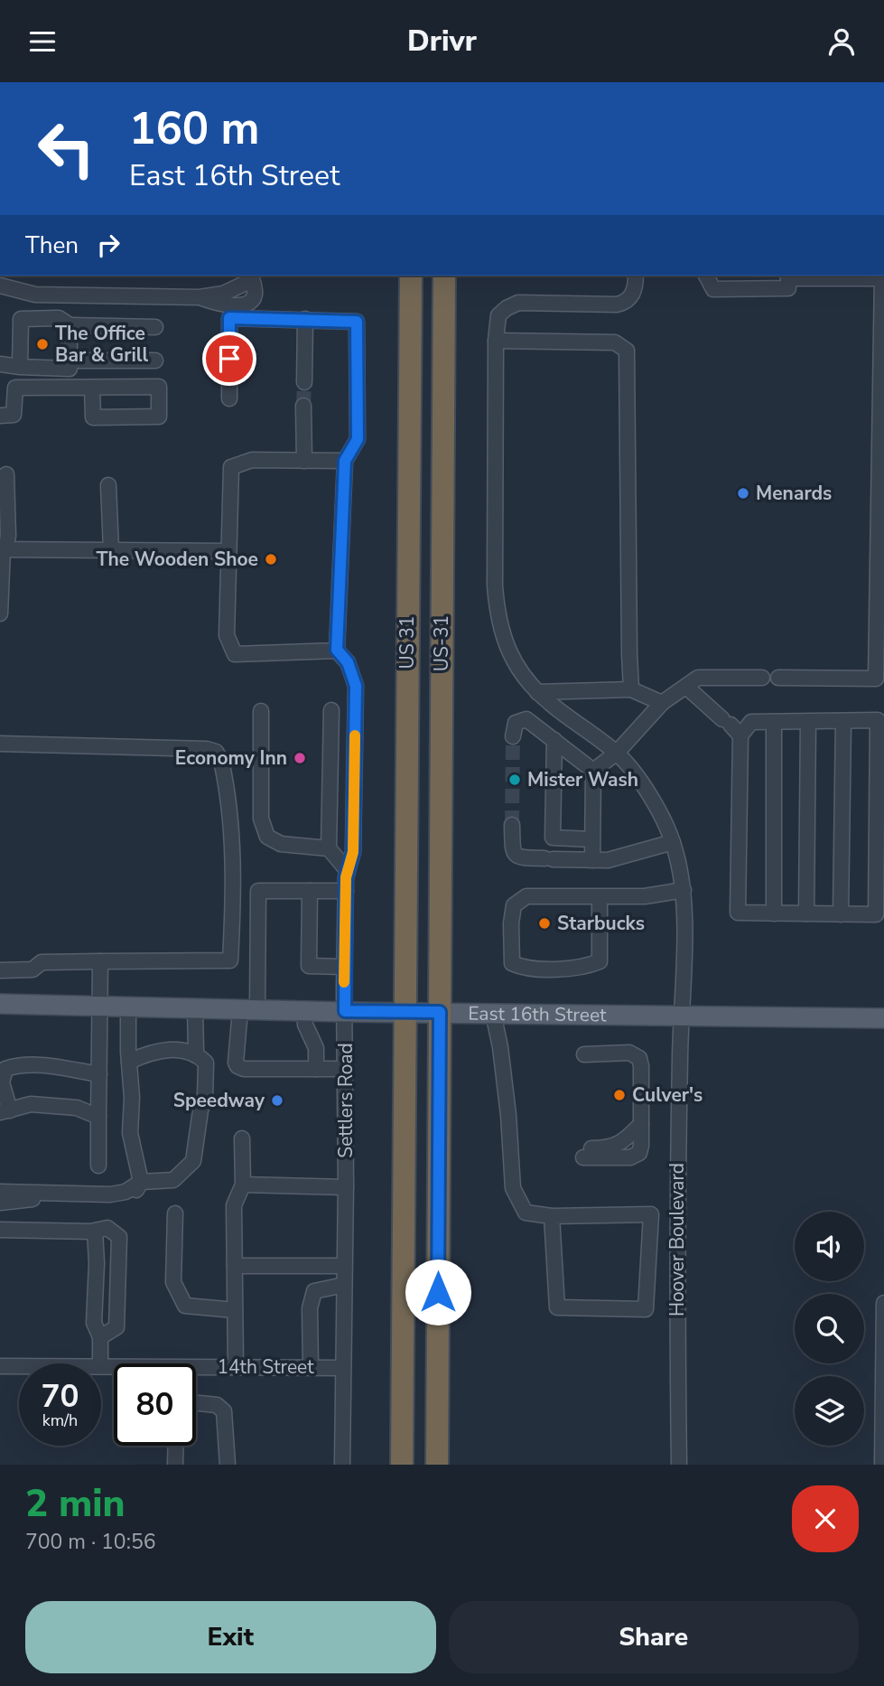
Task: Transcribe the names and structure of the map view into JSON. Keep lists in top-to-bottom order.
{
  "streets": {
    "highway": ["US 31", "US-31"],
    "main road": ["East 16th Street"],
    "street": ["Settlers Road", "Hoover Boulevard", "14th Street"]
  },
  "crossings": [
    ["US 31", "US-31"],
    ["US 31", "East 16th Street"],
    ["US-31", "East 16th Street"],
    ["East 16th Street", "Settlers Road"],
    ["East 16th Street", "Hoover Boulevard"],
    ["Settlers Road", "14th Street"]
  ],
  "places": [
    "The Office Bar & Grill",
    "Menards",
    "The Wooden Shoe",
    "Economy Inn",
    "Mister Wash",
    "Starbucks",
    "Culver's",
    "Speedway"
  ],
  "page": {
    "header": "Drivr",
    "turn": ["160 m", "East 16th Street"],
    "then": "Then",
    "speed": "70 km/h",
    "limit": "80",
    "heading": ["2 min", "700 m · 10:56"],
    "buttons": ["Exit", "Share"]
  }
}
